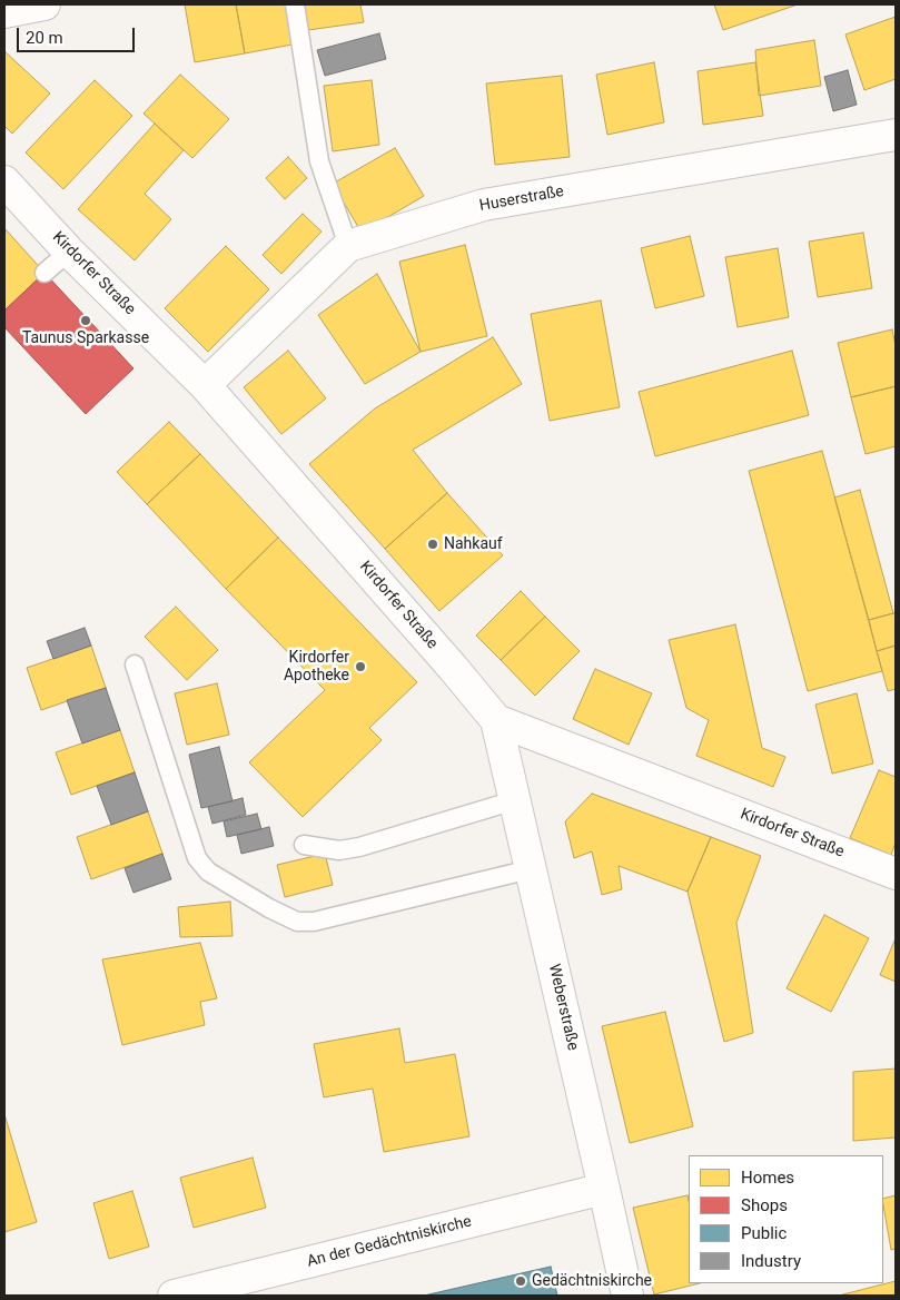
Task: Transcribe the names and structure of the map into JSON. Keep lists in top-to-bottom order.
{
  "streets": {
    "street": [
      "Huserstraße",
      "Kirdorfer Straße",
      "Weberstraße",
      "An der Gedächtniskirche"
    ]
  },
  "crossings": [
    ["Huserstraße", "Kirdorfer Straße"],
    ["Kirdorfer Straße", "Weberstraße"],
    ["Weberstraße", "An der Gedächtniskirche"]
  ],
  "places": [
    "Taunus Sparkasse",
    "Nahkauf",
    "Kirdorfer Apotheke",
    "Gedächtniskirche"
  ],
  "legend": [
    "Homes",
    "Shops",
    "Public",
    "Industry"
  ],
  "scale_bar": "20 m"
}
